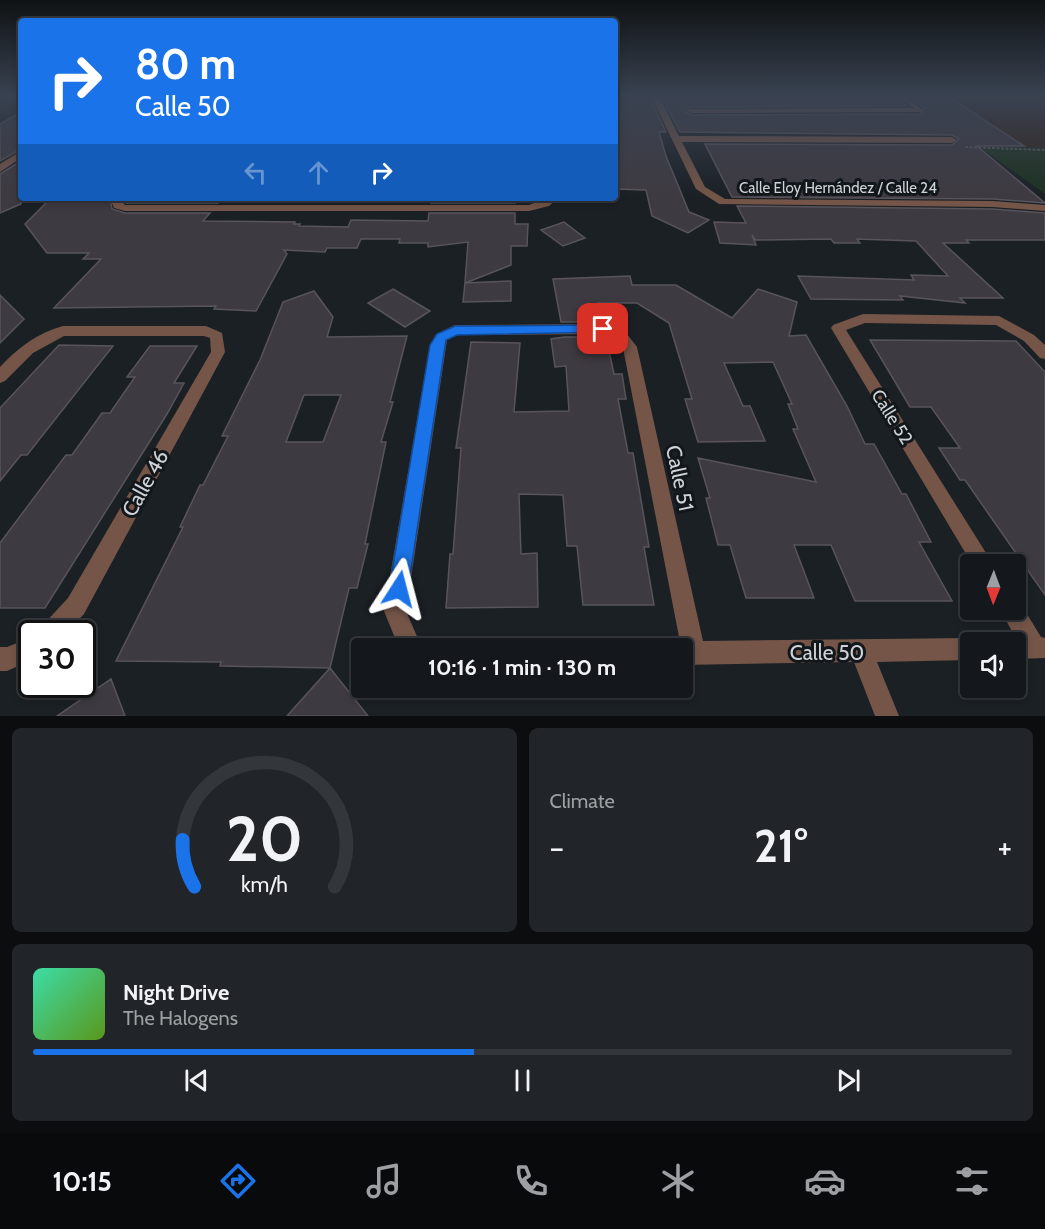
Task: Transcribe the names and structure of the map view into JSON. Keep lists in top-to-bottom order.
{
  "streets": {
    "street": [
      "Calle Eloy Hernández / Calle 24",
      "Calle 52",
      "Calle 51",
      "Calle 46",
      "Calle 50"
    ]
  },
  "north": "bottom",
  "page": {
    "turn": ["80 m", "Calle 50"],
    "limit": "30",
    "trip": "10:16 · 1 min · 130 m",
    "tile": "Climate",
    "heat": ["−", "21°", "+"],
    "song": ["Night Drive", "The Halogens"],
    "tabs": "10:15",
    "gauge": ["20", "km/h"]
  }
}
